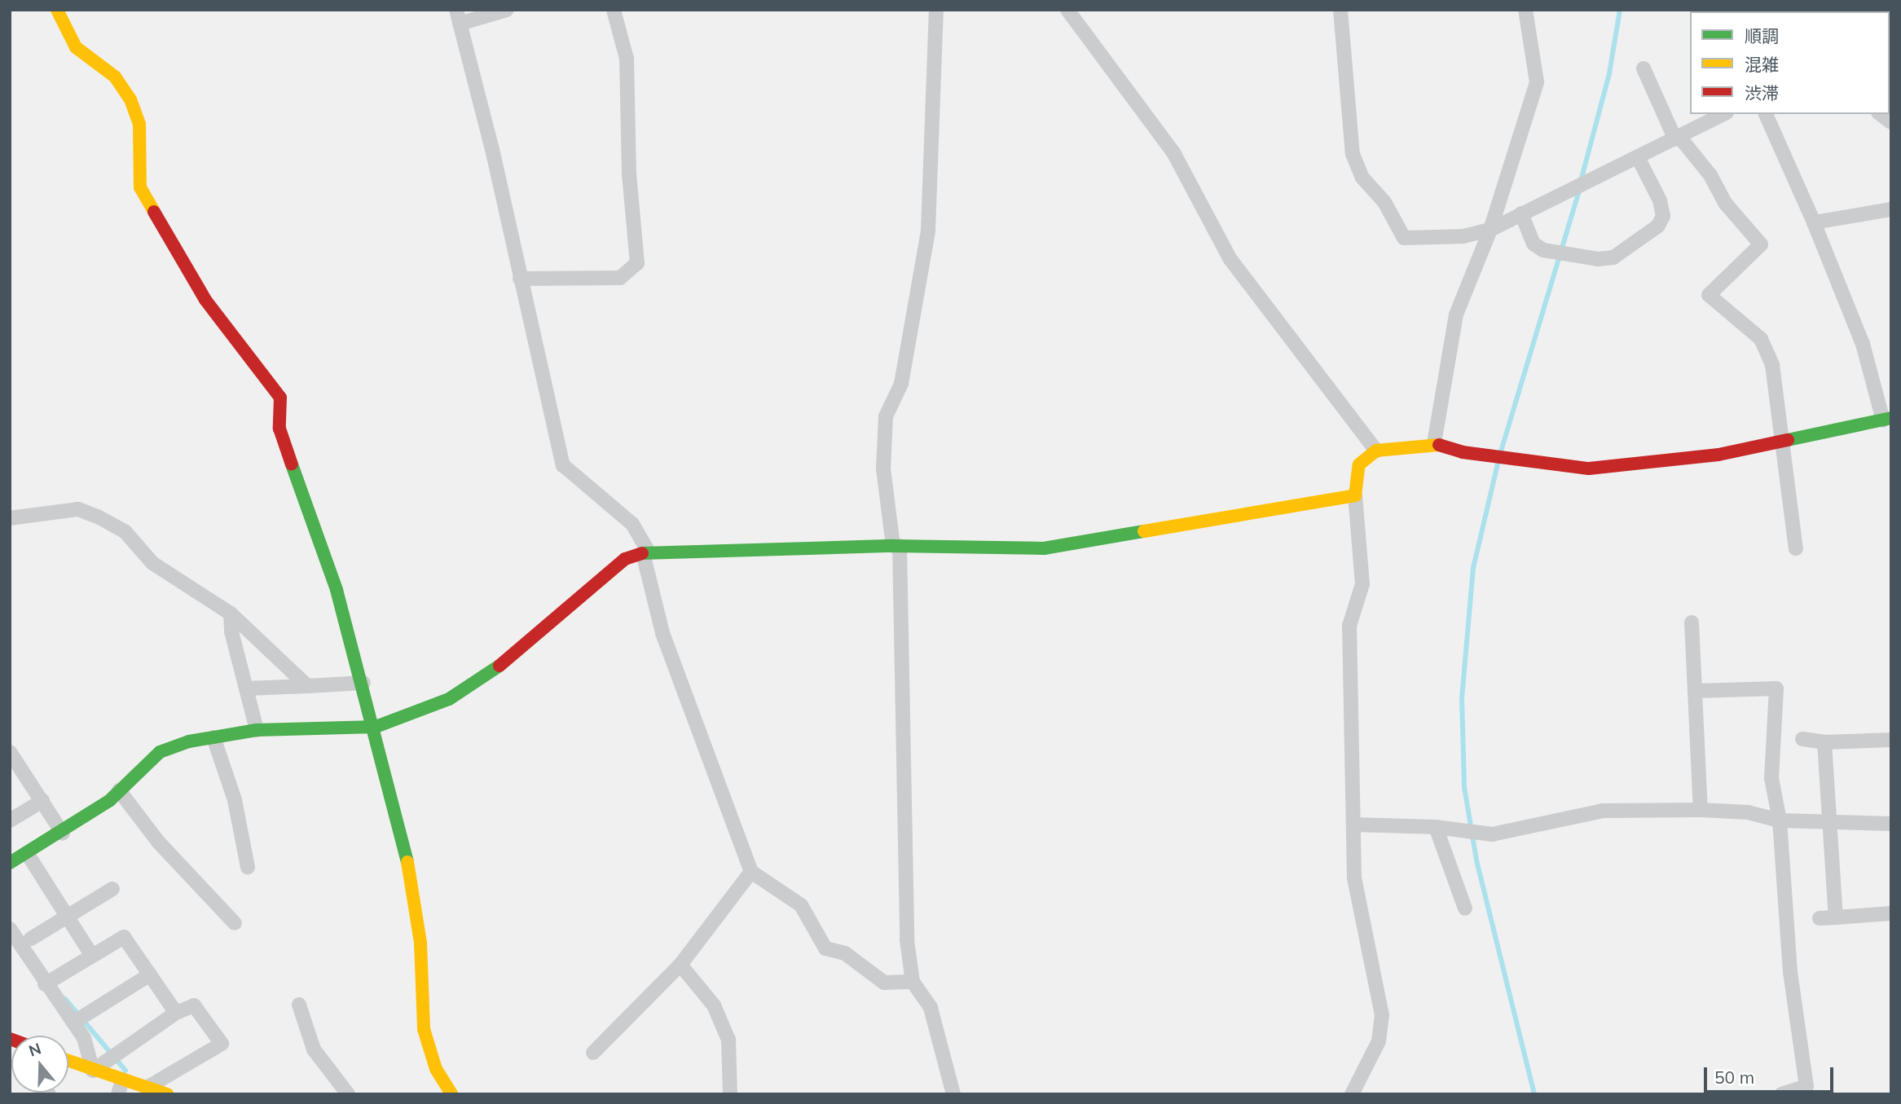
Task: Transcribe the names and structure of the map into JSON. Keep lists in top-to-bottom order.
{
  "legend": ["順調", "混雑", "渋滞"],
  "scale_bar": "50 m",
  "north": "top"
}
